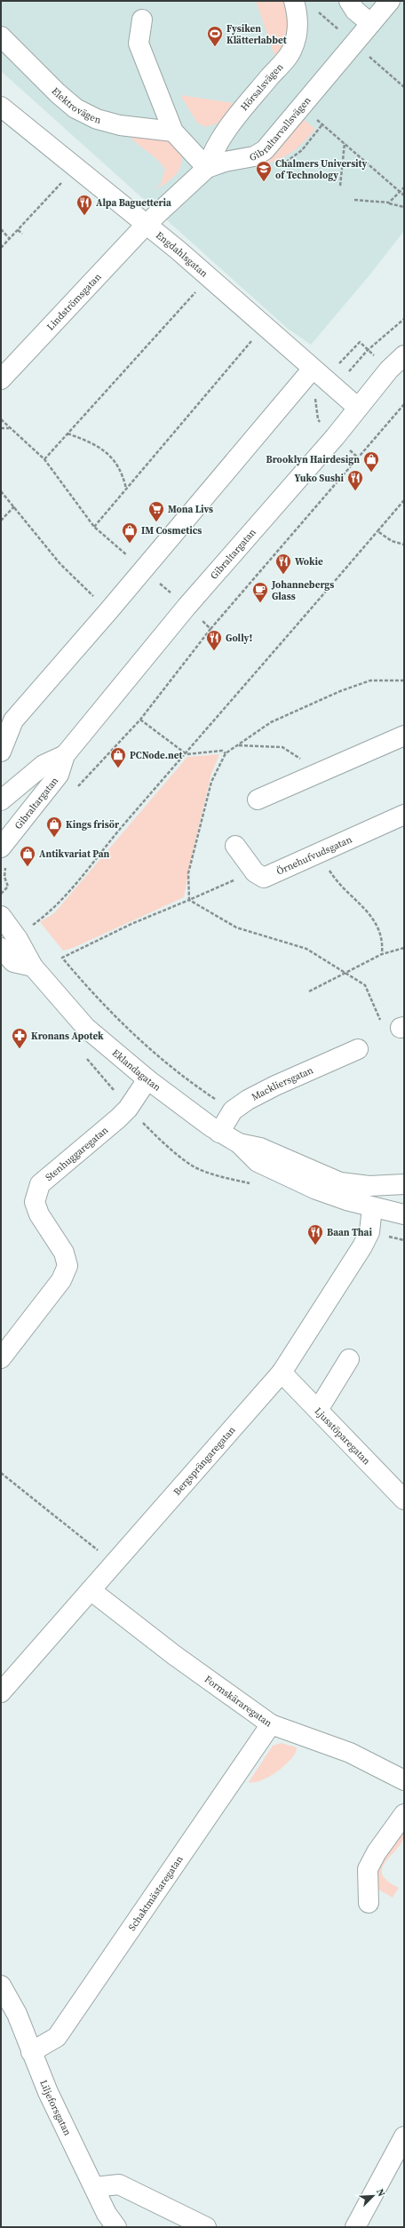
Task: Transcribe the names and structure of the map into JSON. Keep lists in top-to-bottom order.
{
  "streets": {
    "street": [
      "Hörsalsvägen",
      "Elektrovägen",
      "Gibraltarvallsvägen",
      "Engdahlsgatan",
      "Lindströmsgatan",
      "Gibraltargatan",
      "Örnehufvudsgatan",
      "Eklandagatan",
      "Mackliersgatan",
      "Stenhuggaregatan",
      "Ljusstöparegatan",
      "Bergsprängaregatan",
      "Formskäraregatan",
      "Schaktmästaregatan",
      "Liljeforsgatan"
    ]
  },
  "crossings": [
    ["Hörsalsvägen", "Gibraltarvallsvägen"],
    ["Gibraltarvallsvägen", "Engdahlsgatan"],
    ["Gibraltarvallsvägen", "Lindströmsgatan"],
    ["Engdahlsgatan", "Lindströmsgatan"],
    ["Engdahlsgatan", "Gibraltargatan"],
    ["Eklandagatan", "Mackliersgatan"],
    ["Eklandagatan", "Stenhuggaregatan"],
    ["Eklandagatan", "Bergsprängaregatan"],
    ["Ljusstöparegatan", "Bergsprängaregatan"],
    ["Bergsprängaregatan", "Formskäraregatan"],
    ["Formskäraregatan", "Schaktmästaregatan"],
    ["Schaktmästaregatan", "Liljeforsgatan"]
  ],
  "places": {
    "sports": ["Fysiken Klätterlabbet"],
    "school or university": ["Chalmers University of Technology"],
    "restaurant": [
      "Alpa Baguetteria",
      "Yuko Sushi",
      "Wokie",
      "Golly!",
      "Baan Thai"
    ],
    "shop": [
      "Brooklyn Hairdesign",
      "IM Cosmetics",
      "PCNode.net",
      "Kings frisör",
      "Antikvariat Pan"
    ],
    "supermarket": ["Mona Livs"],
    "cafe": ["Johannebergs Glass"],
    "pharmacy": ["Kronans Apotek"]
  },
  "north": "top right"
}
